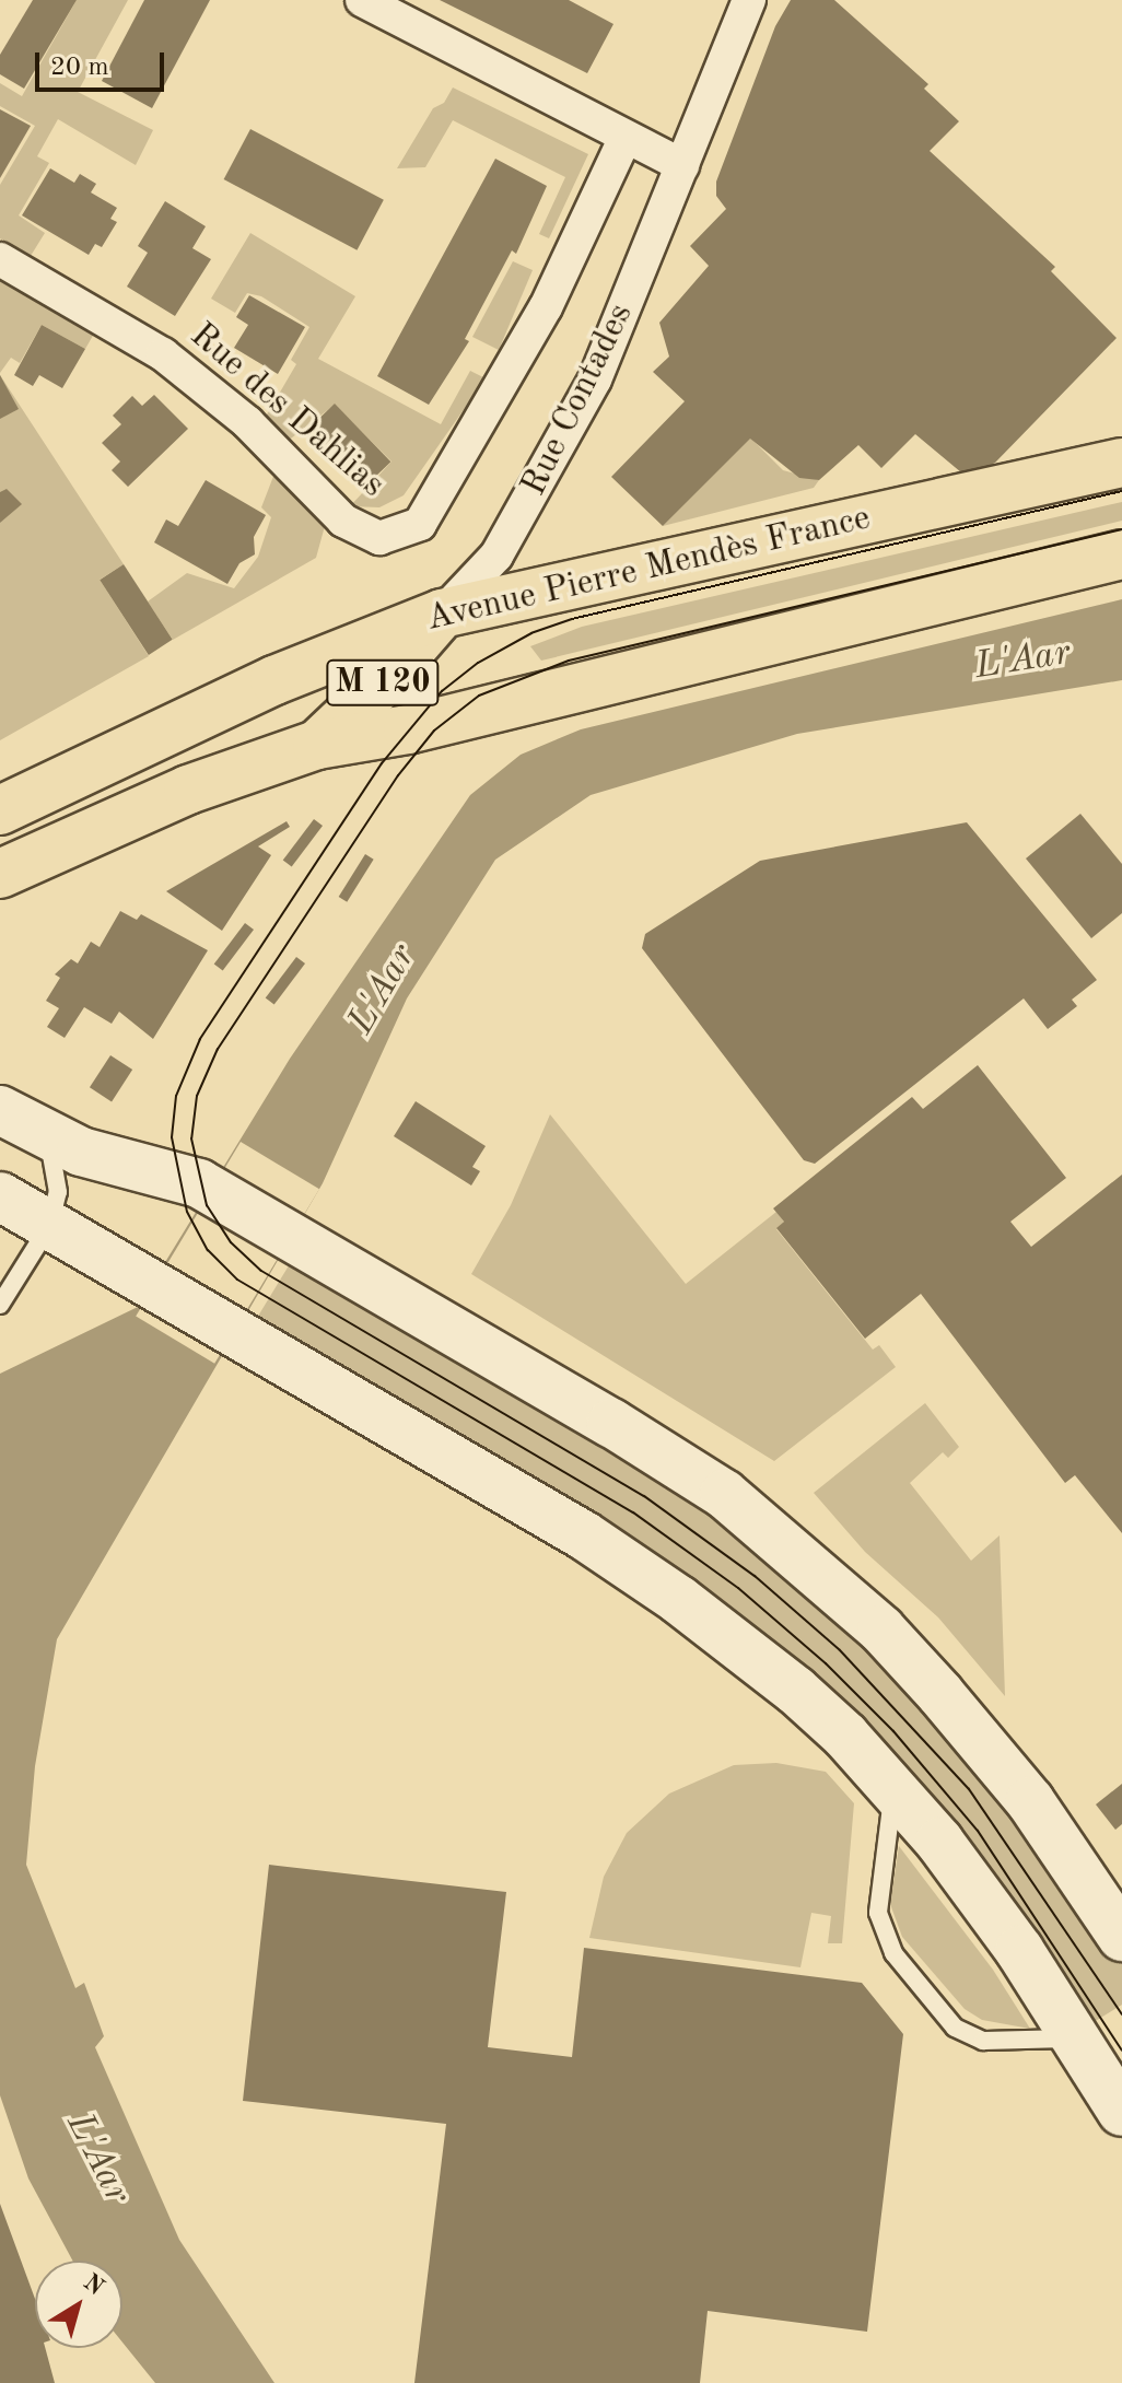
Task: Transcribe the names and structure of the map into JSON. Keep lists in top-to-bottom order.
{
  "streets": {
    "main road": ["Rue Contades", "Avenue Pierre Mendès France", "M 120"],
    "street": ["Rue des Dahlias"]
  },
  "crossings": [
    ["Rue Contades", "Avenue Pierre Mendès France"]
  ],
  "water": ["L'Aar"],
  "scale_bar": "20 m",
  "north": "top right"
}
